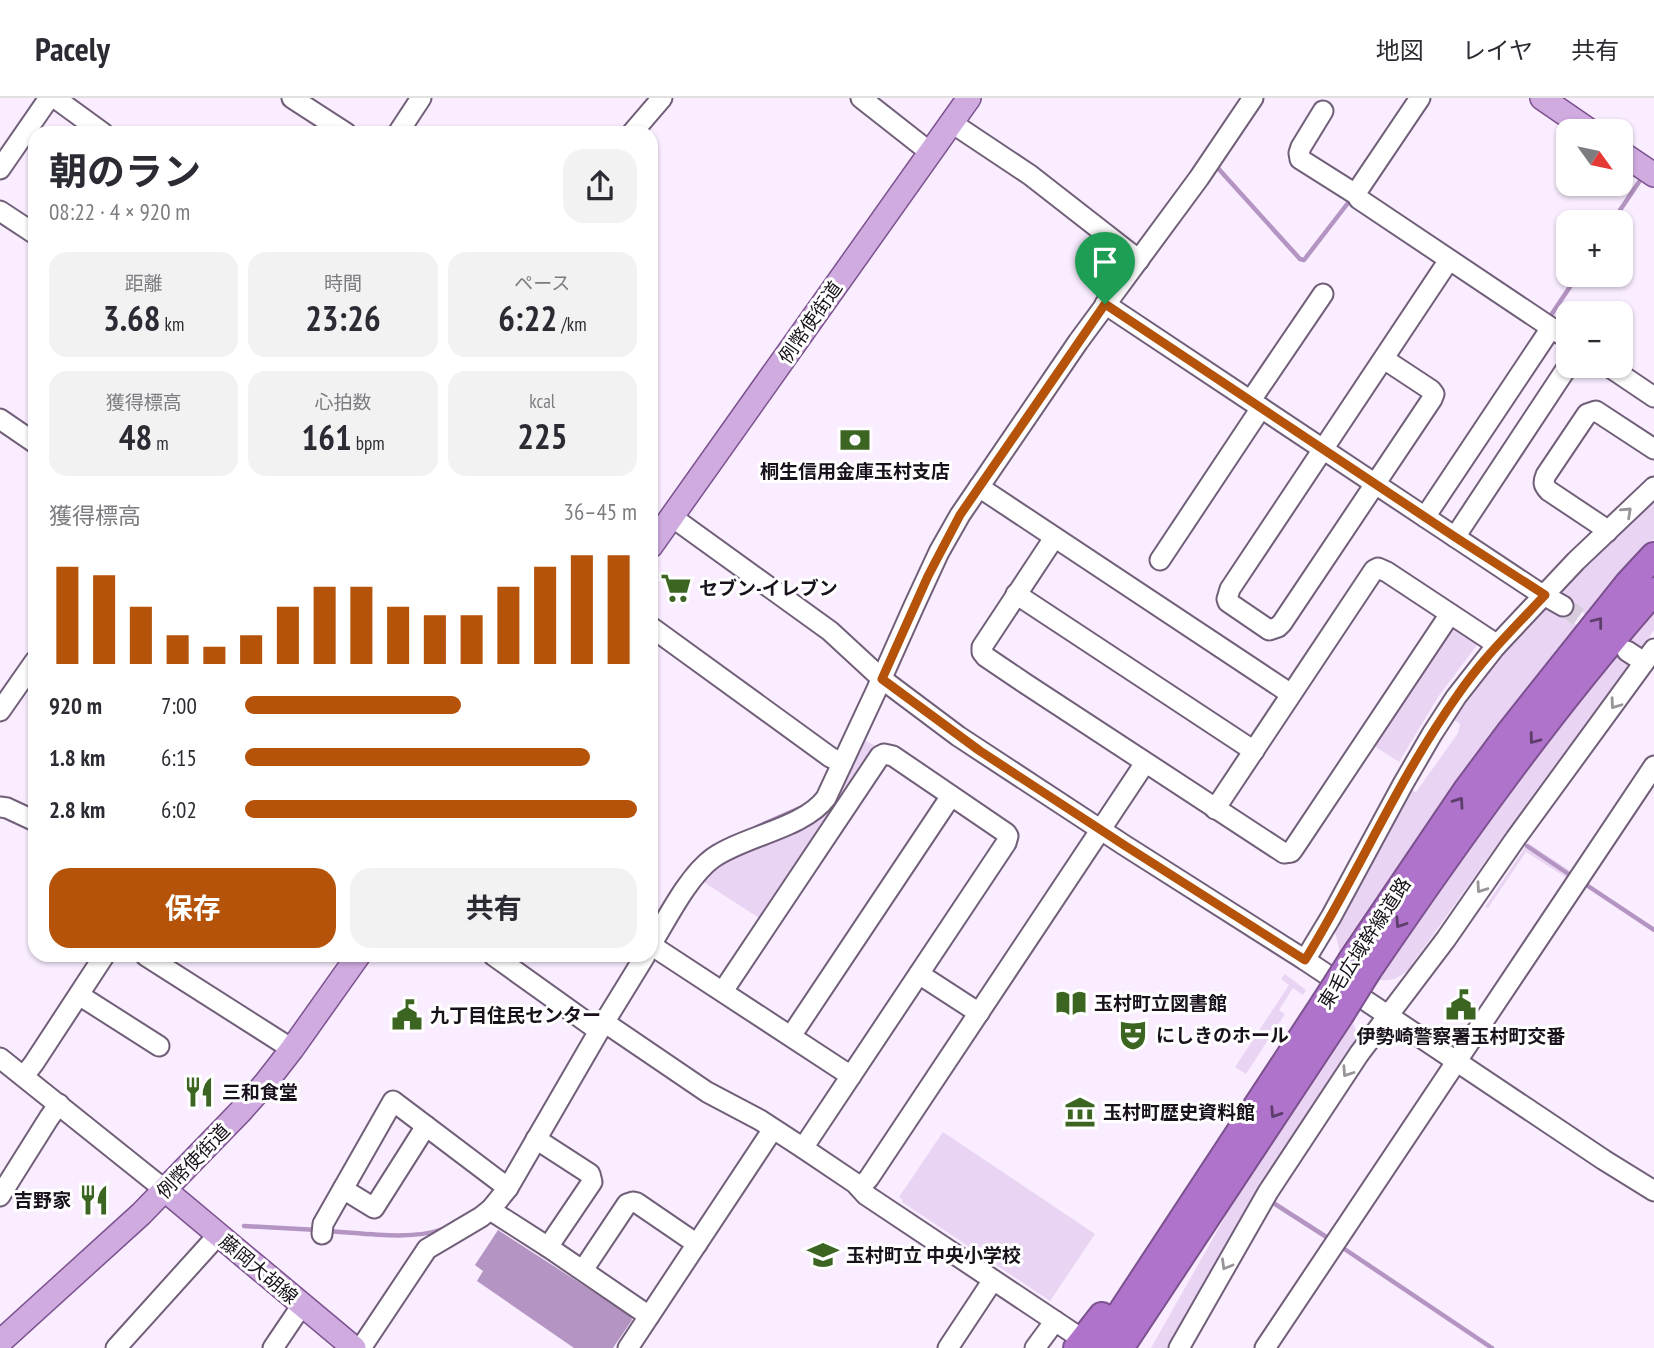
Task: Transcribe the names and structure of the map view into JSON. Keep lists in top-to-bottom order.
{
  "streets": {
    "highway": ["東毛広域幹線道路"],
    "main road": ["例幣使街道", "藤岡大胡線"]
  },
  "crossings": [
    ["例幣使街道", "藤岡大胡線"]
  ],
  "places": {
    "bank": ["桐生信用金庫玉村支店"],
    "supermarket": ["セブン-イレブン"],
    "library": ["玉村町立図書館"],
    "public building": ["伊勢崎警察署玉村町交番", "九丁目住民センター"],
    "theatre": ["にしきのホール"],
    "restaurant": ["三和食堂", "吉野家"],
    "museum": ["玉村町歴史資料館"],
    "school or university": ["玉村町立 中央小学校"]
  },
  "north": "bottom right",
  "page": {
    "header": "Pacely",
    "nav": ["地図", "レイヤ", "共有"],
    "map_buttons": ["+", "−"],
    "heading": ["朝のラン", "08:22 · 4 × 920 m"],
    "stats": [
      ["距離", "3.68 km"],
      ["時間", "23:26"],
      ["ペース", "6:22 /km"],
      ["獲得標高", "48 m"],
      ["心拍数", "161 bpm"],
      ["kcal", "225"]
    ],
    "chart": ["獲得標高", "36–45 m"],
    "list": [
      {
        "name": "920 m",
        "note": "7:00"
      },
      {
        "name": "1.8 km",
        "note": "6:15"
      },
      {
        "name": "2.8 km",
        "note": "6:02"
      }
    ],
    "buttons": ["保存", "共有"]
  }
}
